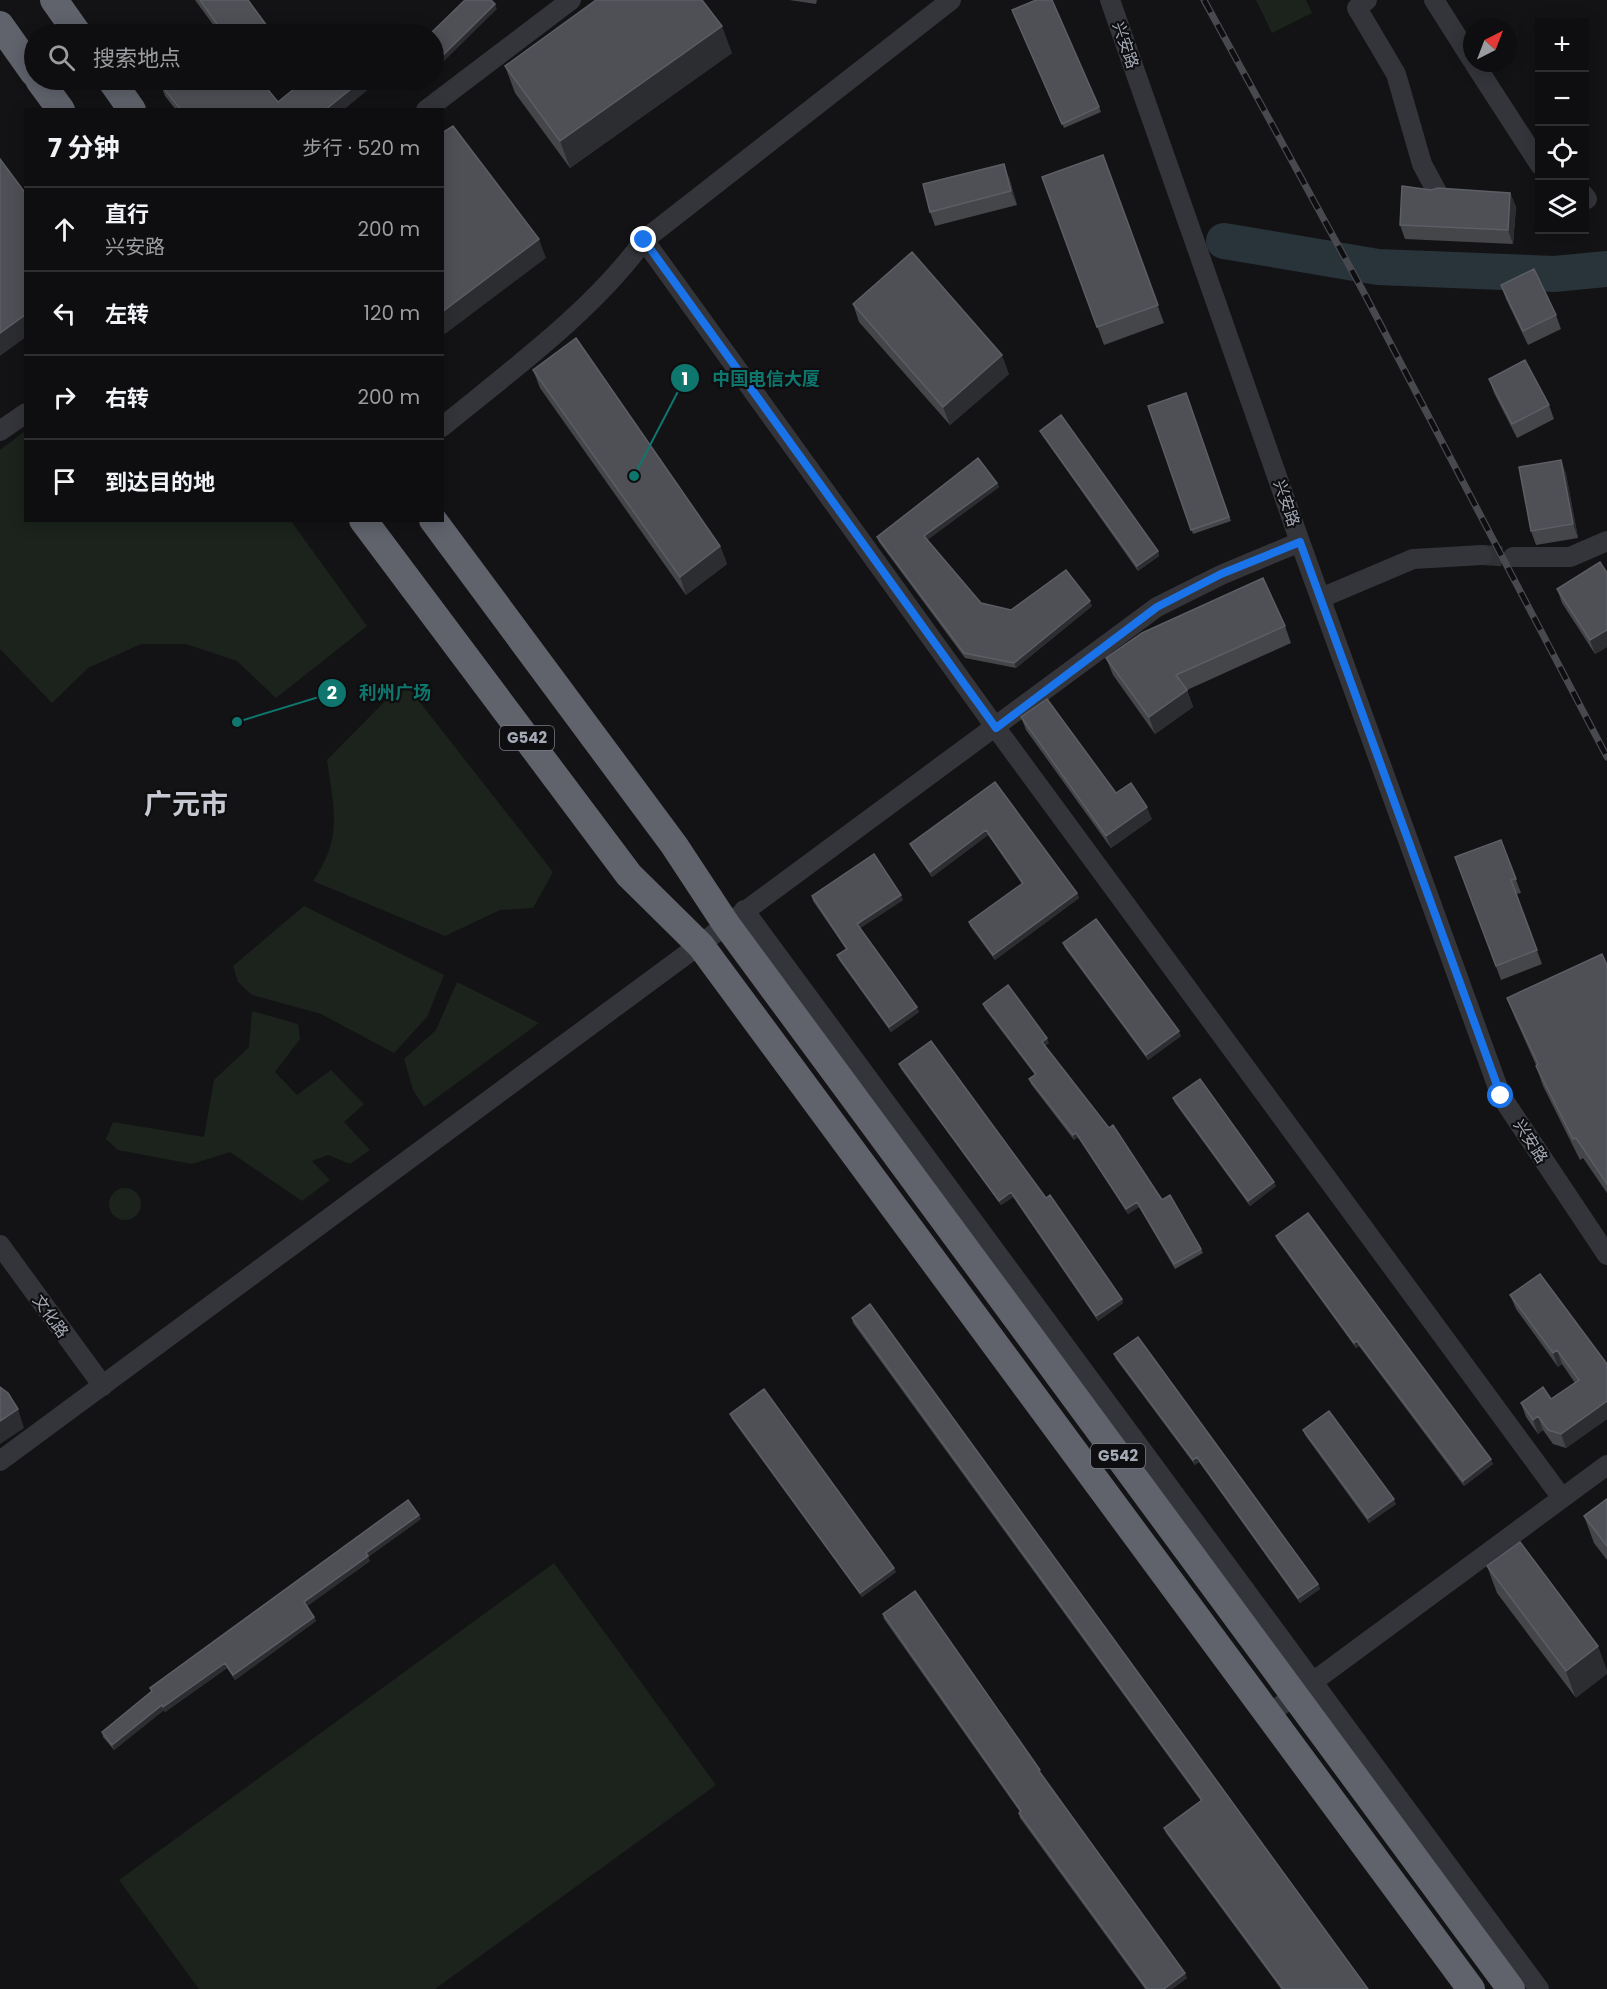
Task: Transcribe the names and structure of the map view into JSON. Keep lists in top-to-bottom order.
{
  "streets": {
    "highway": ["G542"],
    "street": ["兴安路", "文化路"]
  },
  "districts": ["广元市"],
  "places": ["中国电信大厦", "利州广场"],
  "north": "top right",
  "page": {
    "map_buttons": ["+", "−"],
    "search": "搜索地点",
    "heading": ["7 分钟", "步行 · 520 m"],
    "list": [
      ["直行", "兴安路", "200 m"],
      ["左转", "120 m"],
      ["右转", "200 m"],
      "到达目的地"
    ]
  }
}
